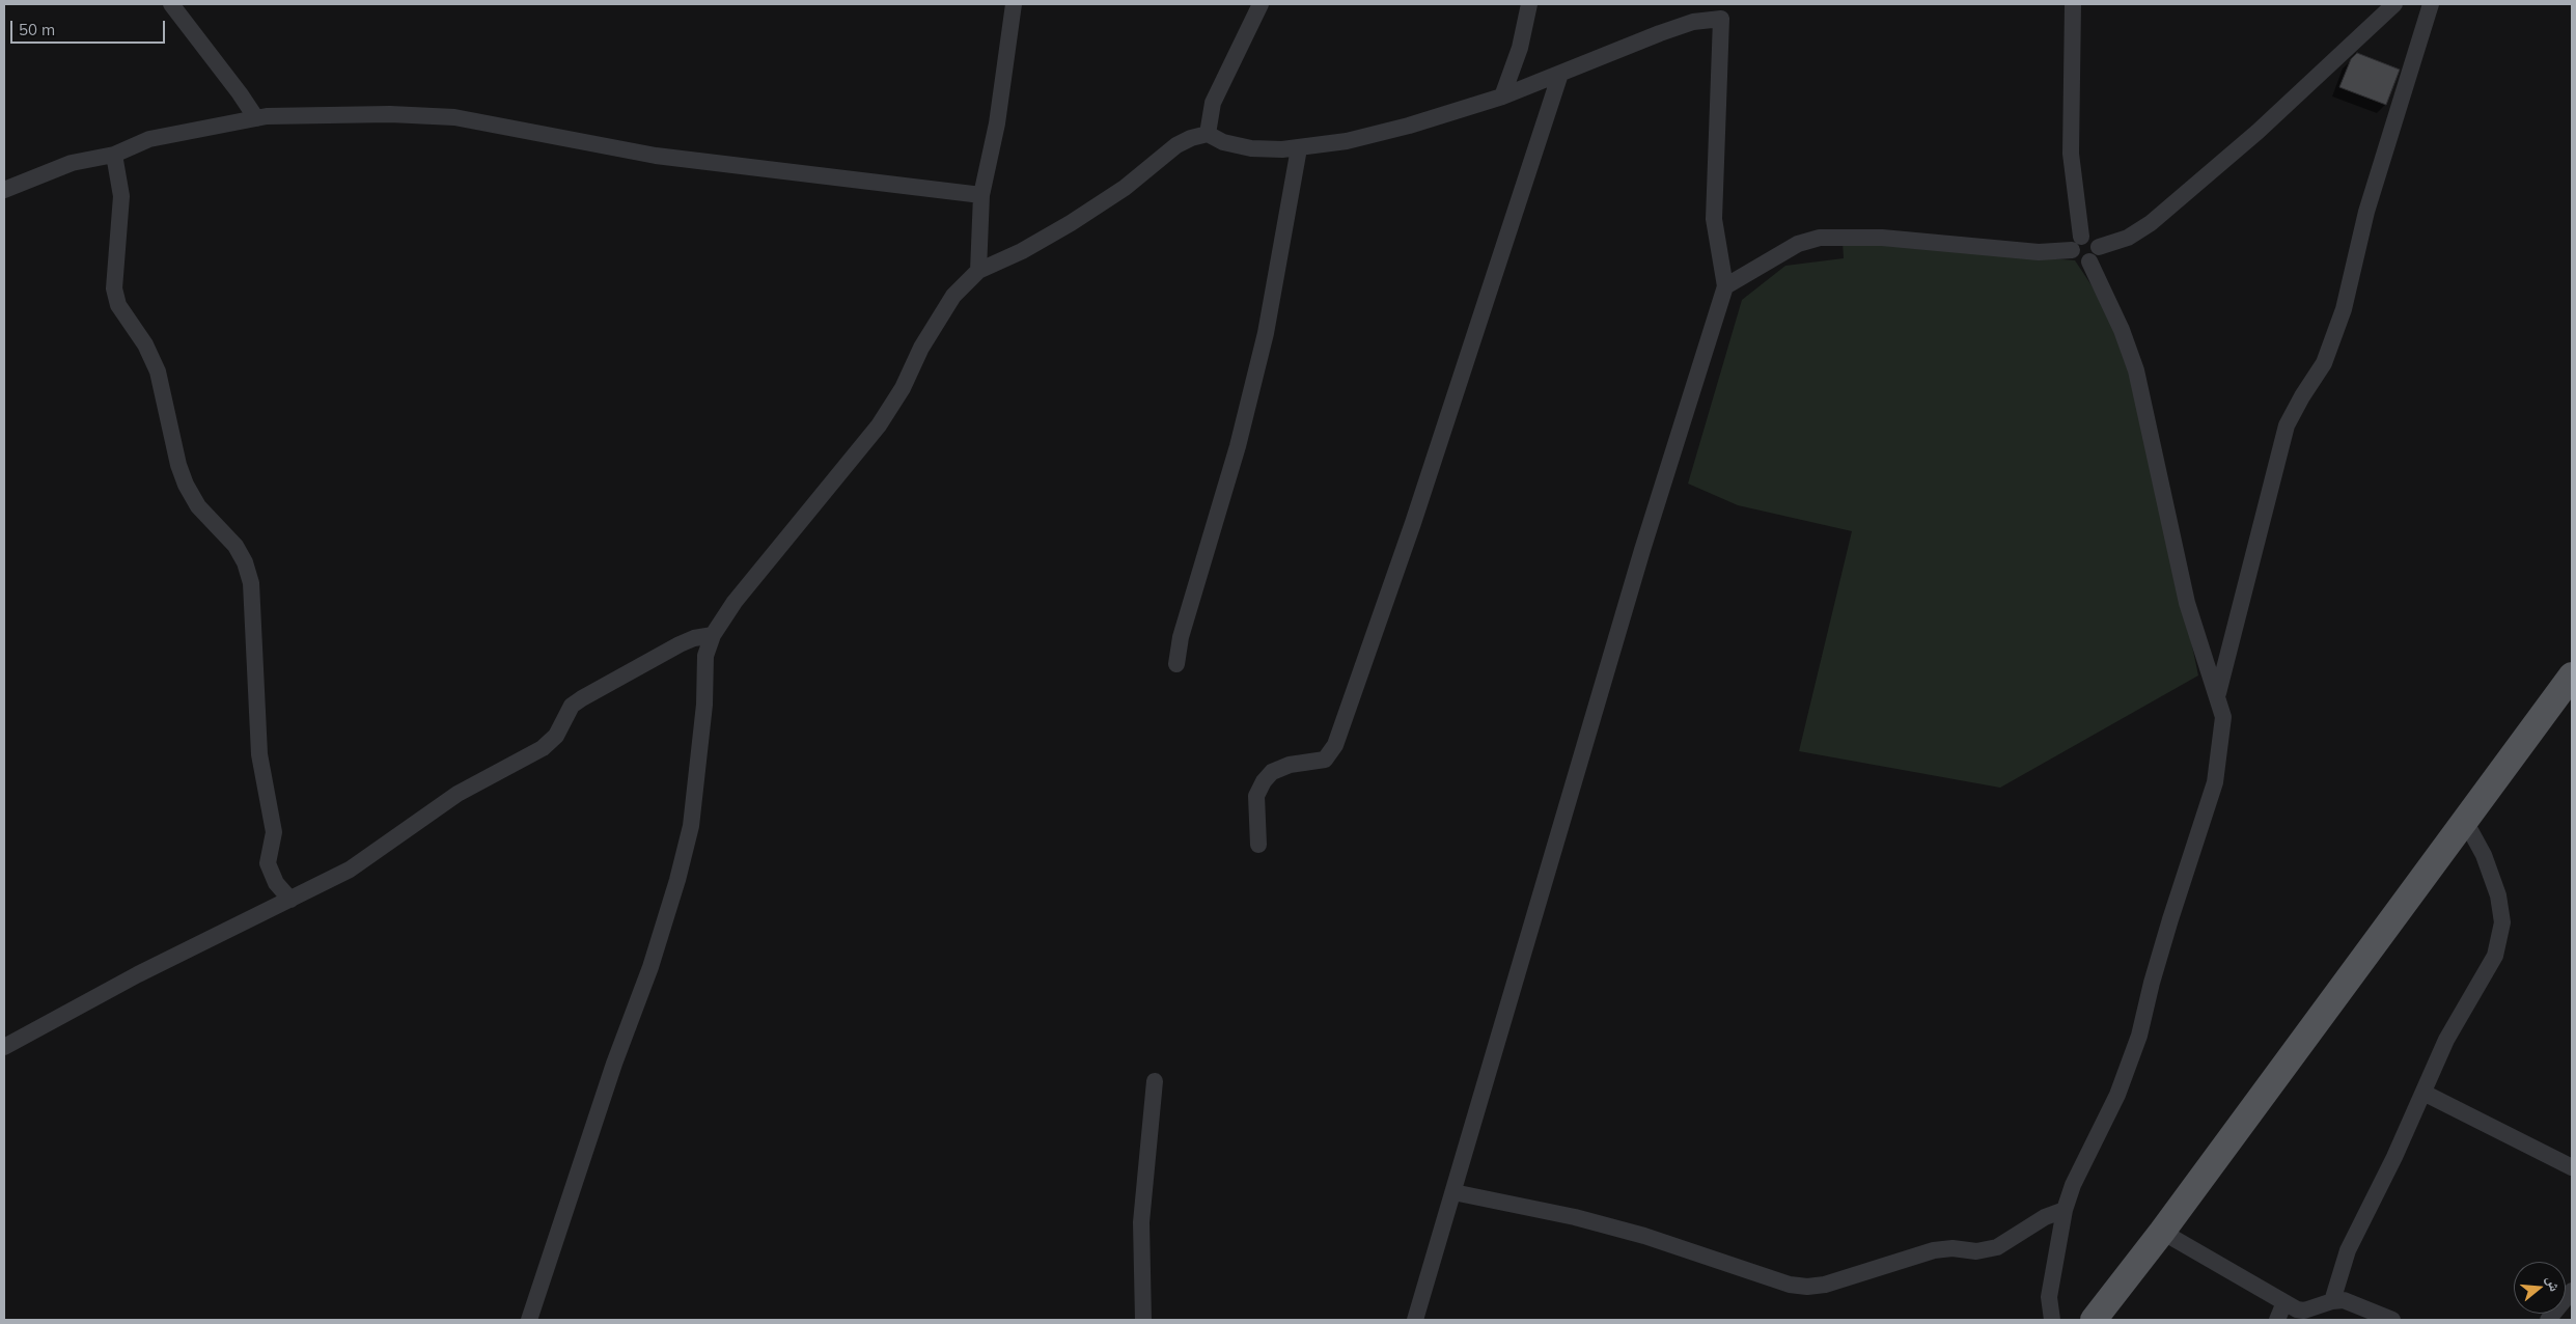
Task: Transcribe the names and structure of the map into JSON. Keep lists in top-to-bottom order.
{
  "scale_bar": "50 m",
  "north": "right"
}
